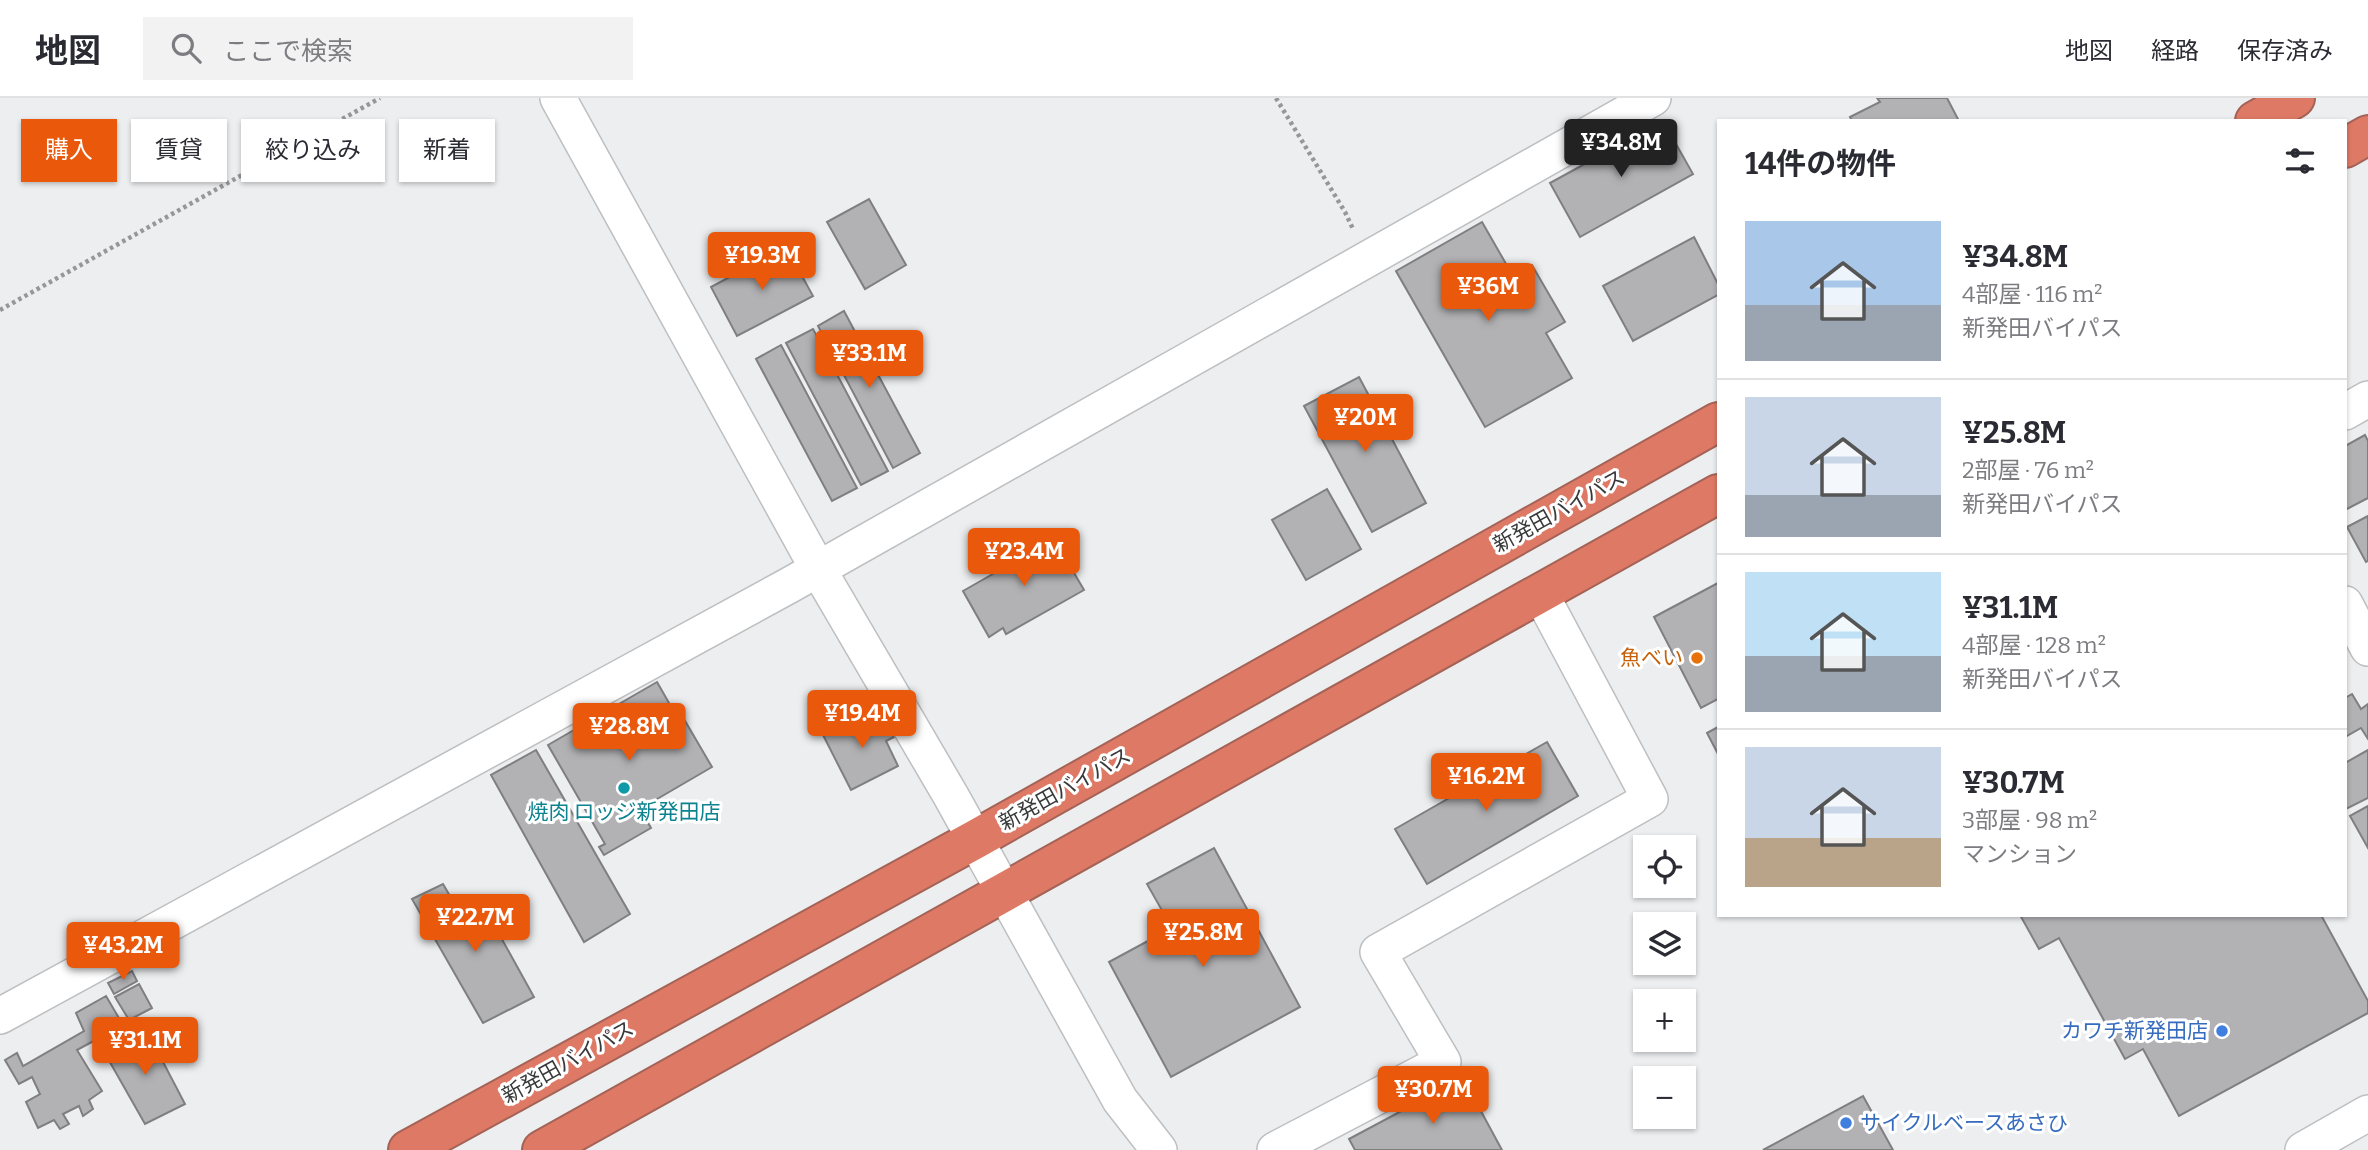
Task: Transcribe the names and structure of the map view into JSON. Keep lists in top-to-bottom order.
{
  "streets": {
    "highway": ["新発田バイパス"]
  },
  "places": [
    "魚べい",
    "焼肉 ロッジ新発田店",
    "カワチ新発田店",
    "サイクルベースあさひ"
  ],
  "page": {
    "header": "地図",
    "search": "ここで検索",
    "nav": ["地図", "経路", "保存済み"],
    "price": [
      "¥34.8M",
      "¥19.3M",
      "¥36M",
      "¥33.1M",
      "¥20M",
      "¥23.4M",
      "¥19.4M",
      "¥28.8M",
      "¥16.2M",
      "¥22.7M",
      "¥25.8M",
      "¥43.2M",
      "¥31.1M",
      "¥30.7M"
    ],
    "chip": [
      "購入",
      "賃貸",
      "絞り込み",
      "新着"
    ],
    "heading": "14件の物件",
    "list": [
      {
        "name": "¥34.8M",
        "note": "4部屋 · 116 m² · 新発田バイパス"
      },
      {
        "name": "¥25.8M",
        "note": "2部屋 · 76 m² · 新発田バイパス"
      },
      {
        "name": "¥31.1M",
        "note": "4部屋 · 128 m² · 新発田バイパス"
      },
      {
        "name": "¥30.7M",
        "note": "3部屋 · 98 m² · マンション"
      }
    ],
    "map_buttons": ["+", "−"]
  }
}
